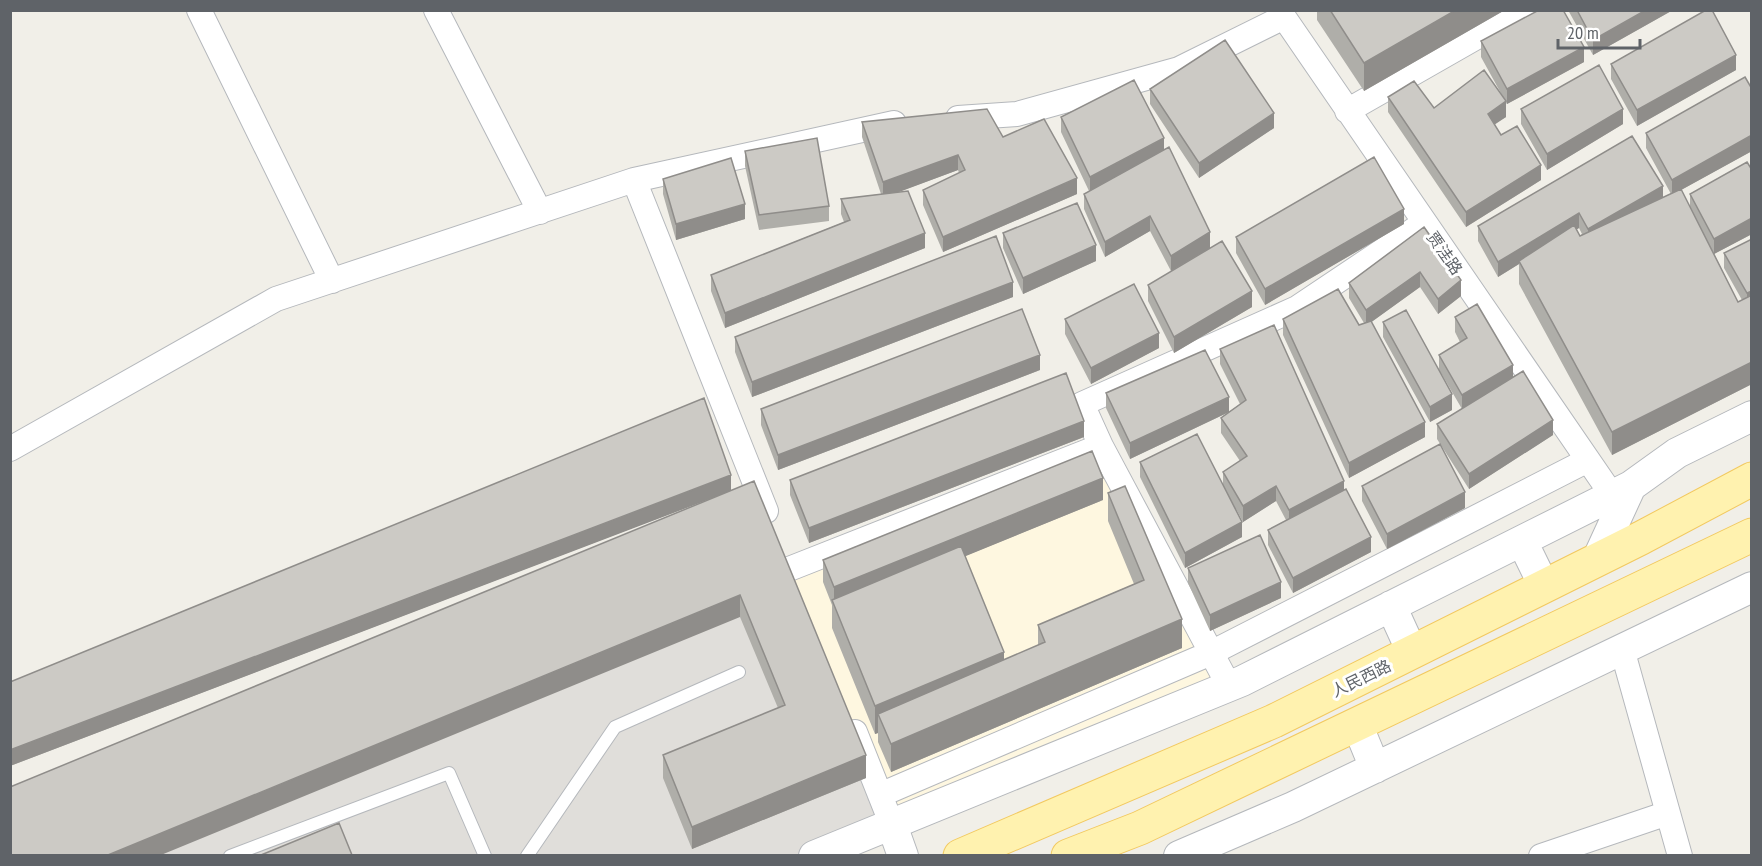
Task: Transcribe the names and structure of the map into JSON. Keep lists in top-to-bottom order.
{
  "streets": {
    "main road": ["人民西路"],
    "street": ["贾洼路"]
  },
  "scale_bar": "20 m"
}
